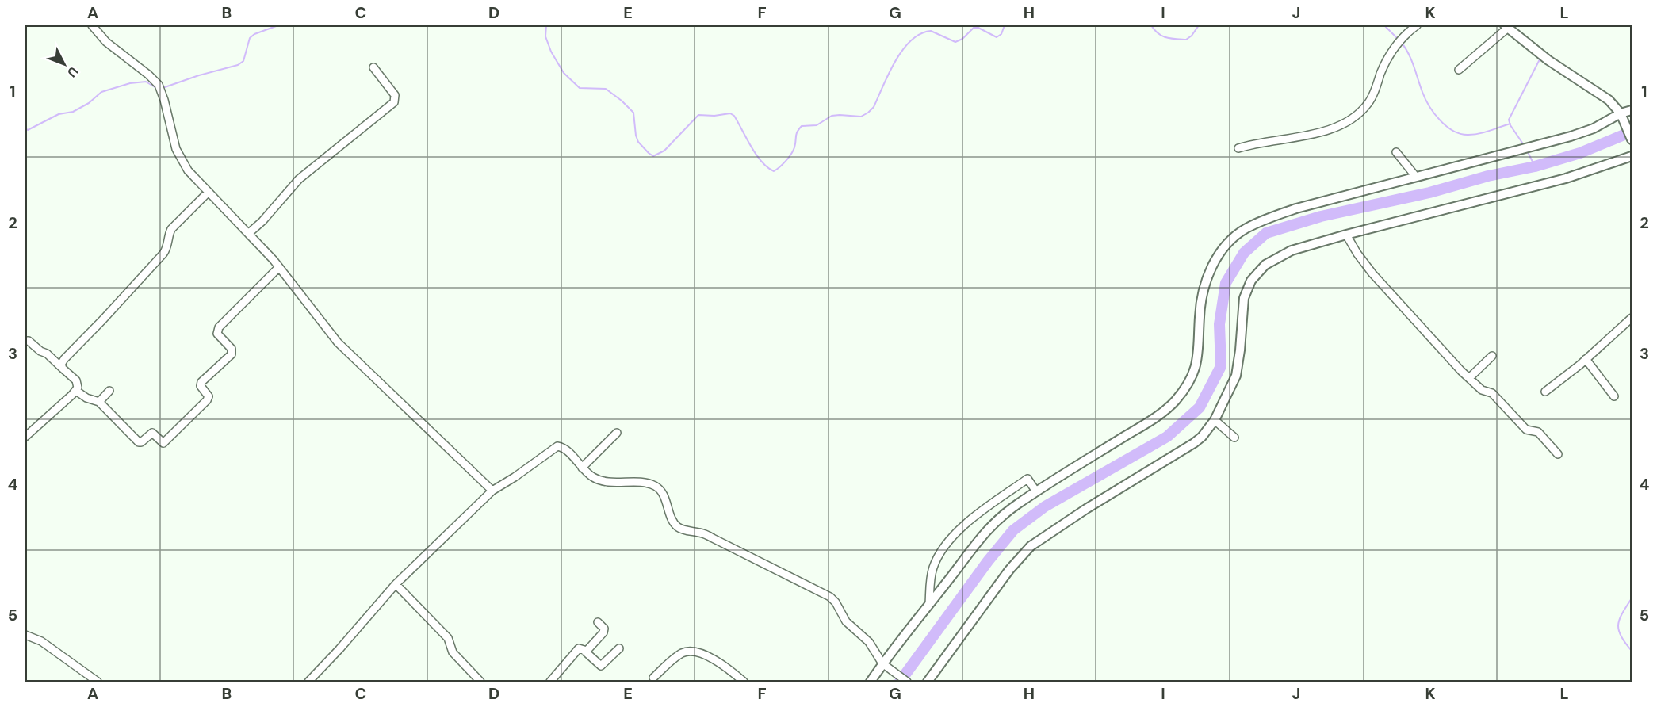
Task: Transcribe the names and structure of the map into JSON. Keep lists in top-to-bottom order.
{
  "north": "bottom right",
  "grid": {
    "columns": [
      "A",
      "B",
      "C",
      "D",
      "E",
      "F",
      "G",
      "H",
      "I",
      "J",
      "K",
      "L"
    ],
    "rows": [
      "1",
      "2",
      "3",
      "4",
      "5"
    ]
  }
}
